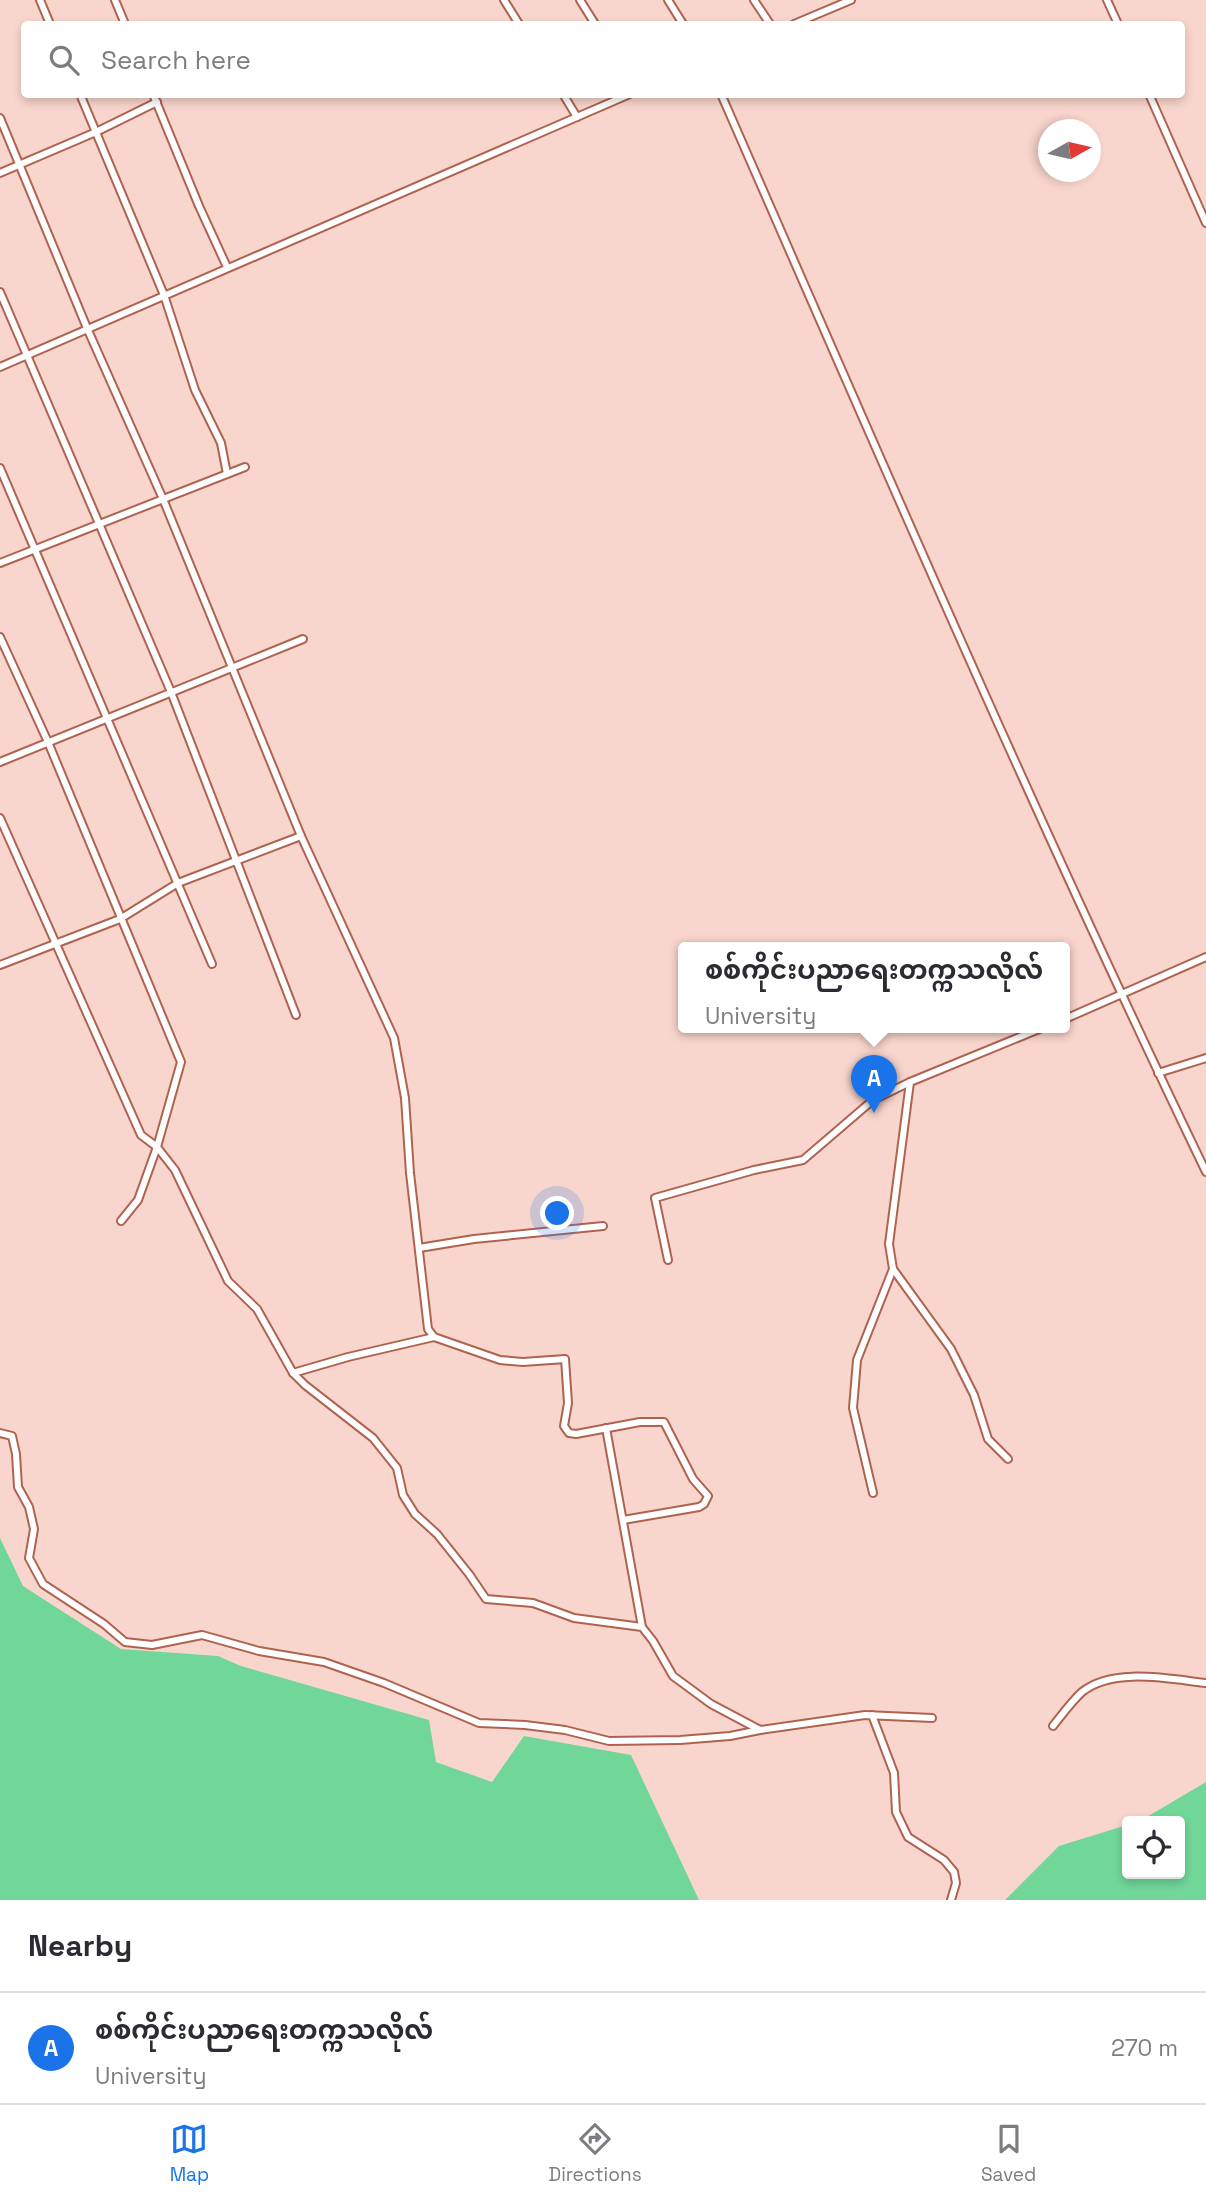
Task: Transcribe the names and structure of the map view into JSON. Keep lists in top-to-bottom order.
{
  "north": "right",
  "page": {
    "search": "Search here",
    "popup": ["စစ်ကိုင်းပညာရေးတက္ကသလိုလ်", "University"],
    "pins": "A",
    "heading": "Nearby",
    "list": [
      {
        "mark": "A",
        "name": "စစ်ကိုင်းပညာရေးတက္ကသလိုလ်",
        "note": "University",
        "value": "270 m"
      }
    ],
    "nav": ["Map", "Directions", "Saved"]
  }
}
